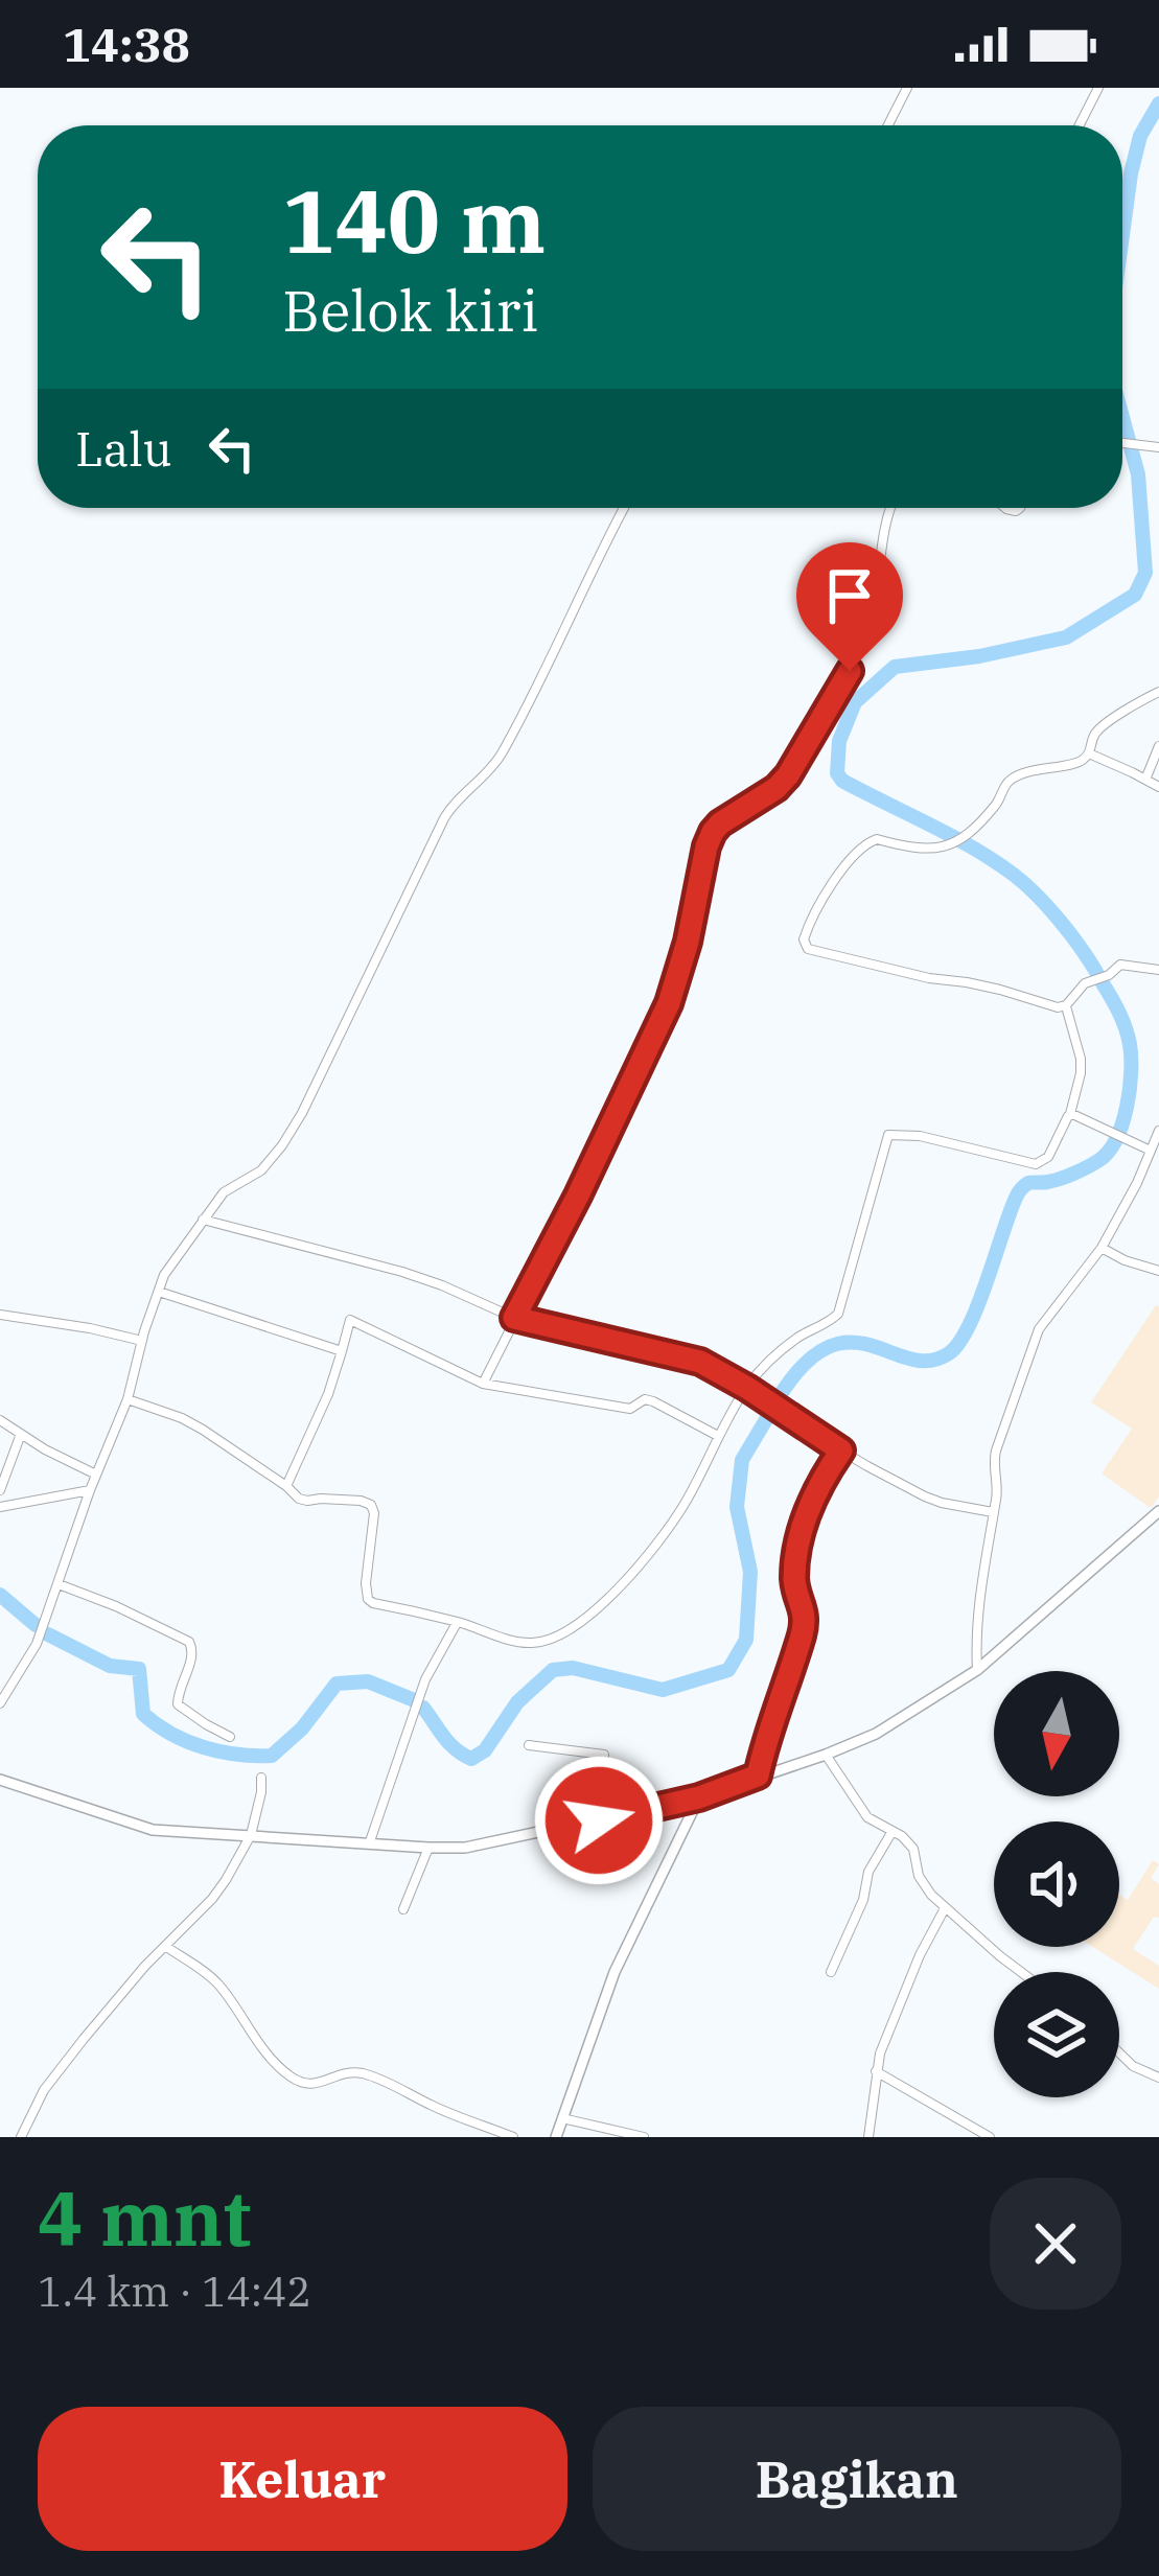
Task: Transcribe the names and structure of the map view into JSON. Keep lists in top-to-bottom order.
{
  "north": "bottom",
  "page": {
    "status": "14:38",
    "turn": ["140 m", "Belok kiri"],
    "then": "Lalu",
    "heading": ["4 mnt", "1.4 km · 14:42"],
    "buttons": ["Keluar", "Bagikan"]
  }
}
